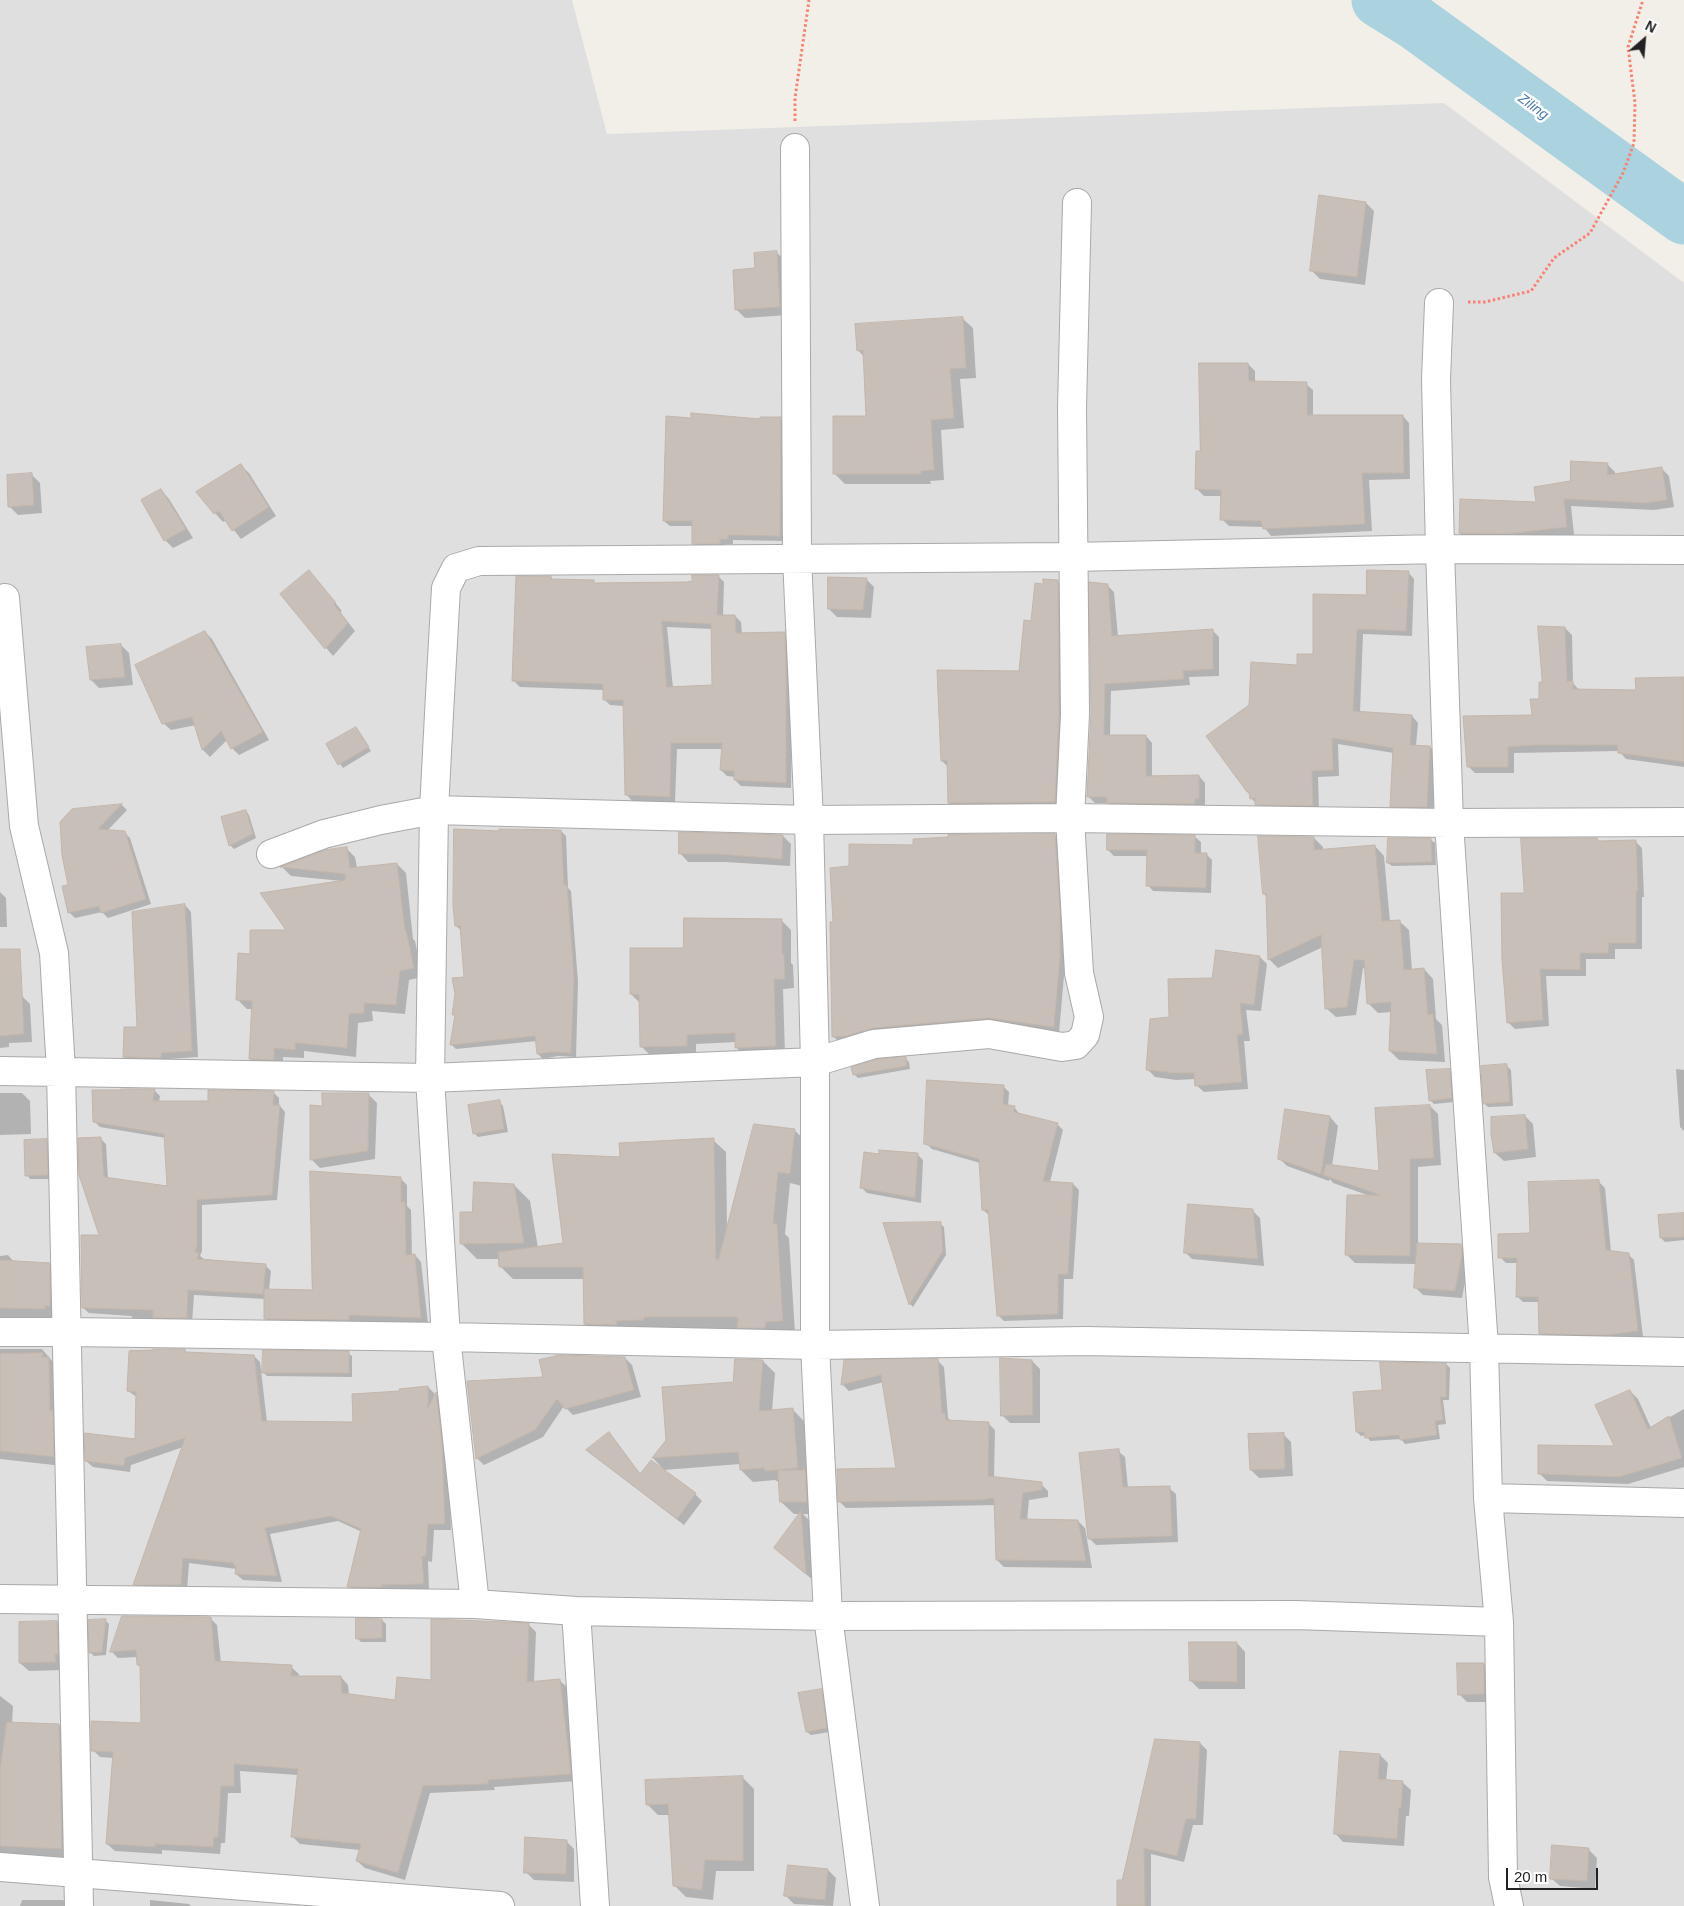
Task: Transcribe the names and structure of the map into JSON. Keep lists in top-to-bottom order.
{
  "water": ["Ziling"],
  "scale_bar": "20 m",
  "north": "top right"
}
